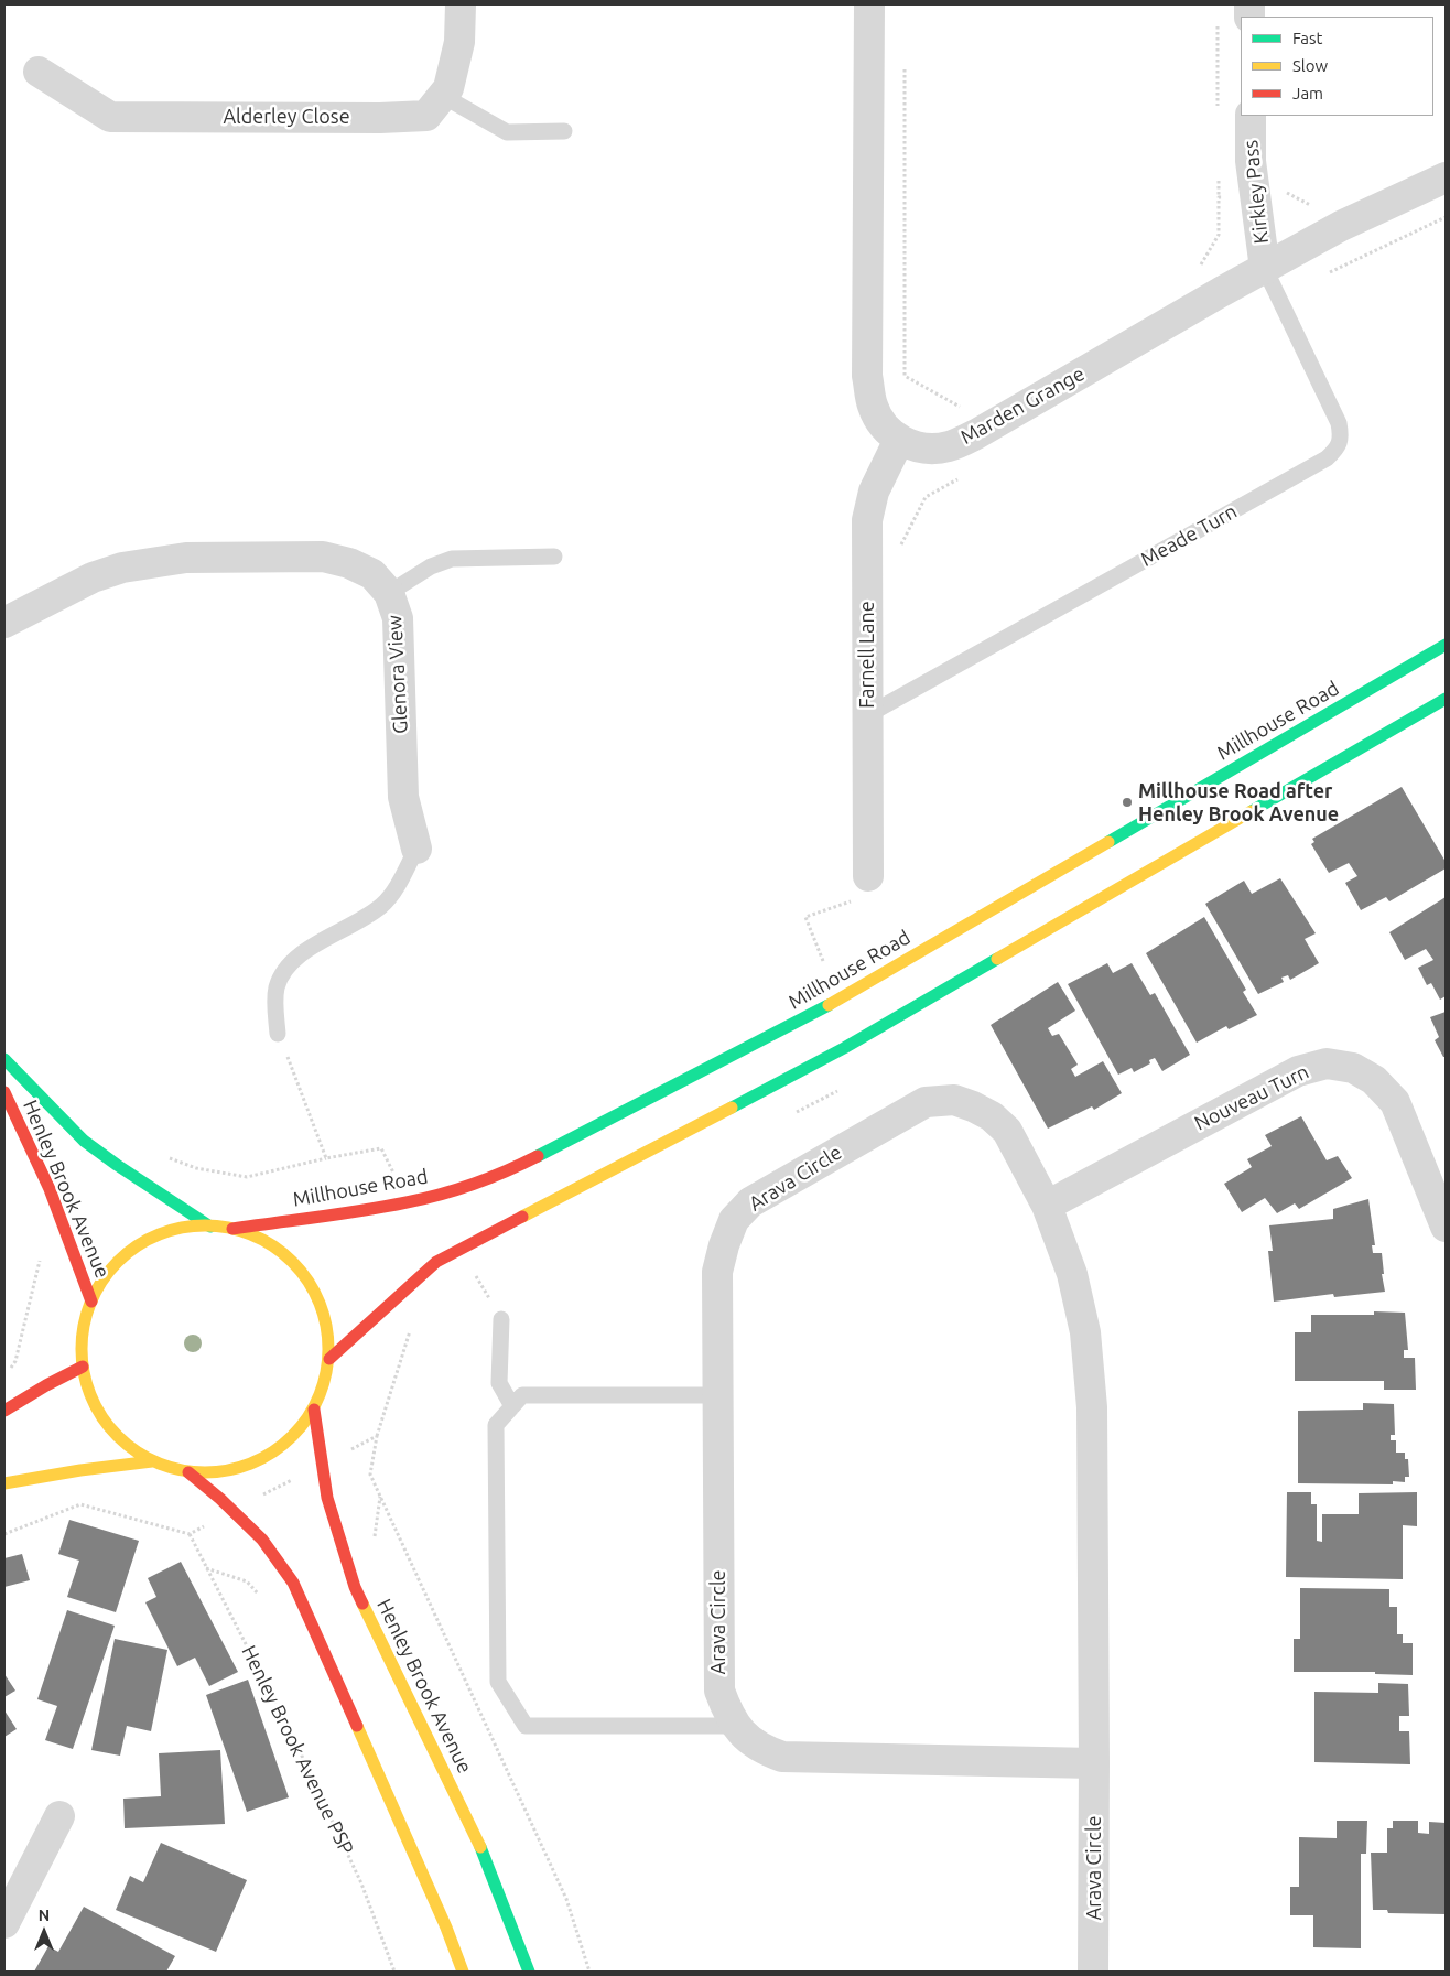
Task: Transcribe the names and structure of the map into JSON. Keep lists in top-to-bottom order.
{
  "streets": {
    "main road": ["Millhouse Road", "Henley Brook Avenue"],
    "street": [
      "Alderley Close",
      "Kirkley Pass",
      "Marden Grange",
      "Farnell Lane",
      "Glenora View",
      "Nouveau Turn",
      "Arava Circle"
    ],
    "lane": ["Meade Turn"],
    "path": ["Henley Brook Avenue PSP"]
  },
  "crossings": [
    ["Kirkley Pass", "Marden Grange"],
    ["Kirkley Pass", "Meade Turn"],
    ["Marden Grange", "Meade Turn"],
    ["Marden Grange", "Farnell Lane"],
    ["Meade Turn", "Farnell Lane"],
    ["Nouveau Turn", "Arava Circle"]
  ],
  "places": ["Millhouse Road after Henley Brook Avenue"],
  "legend": ["Fast", "Slow", "Jam"],
  "north": "top"
}
